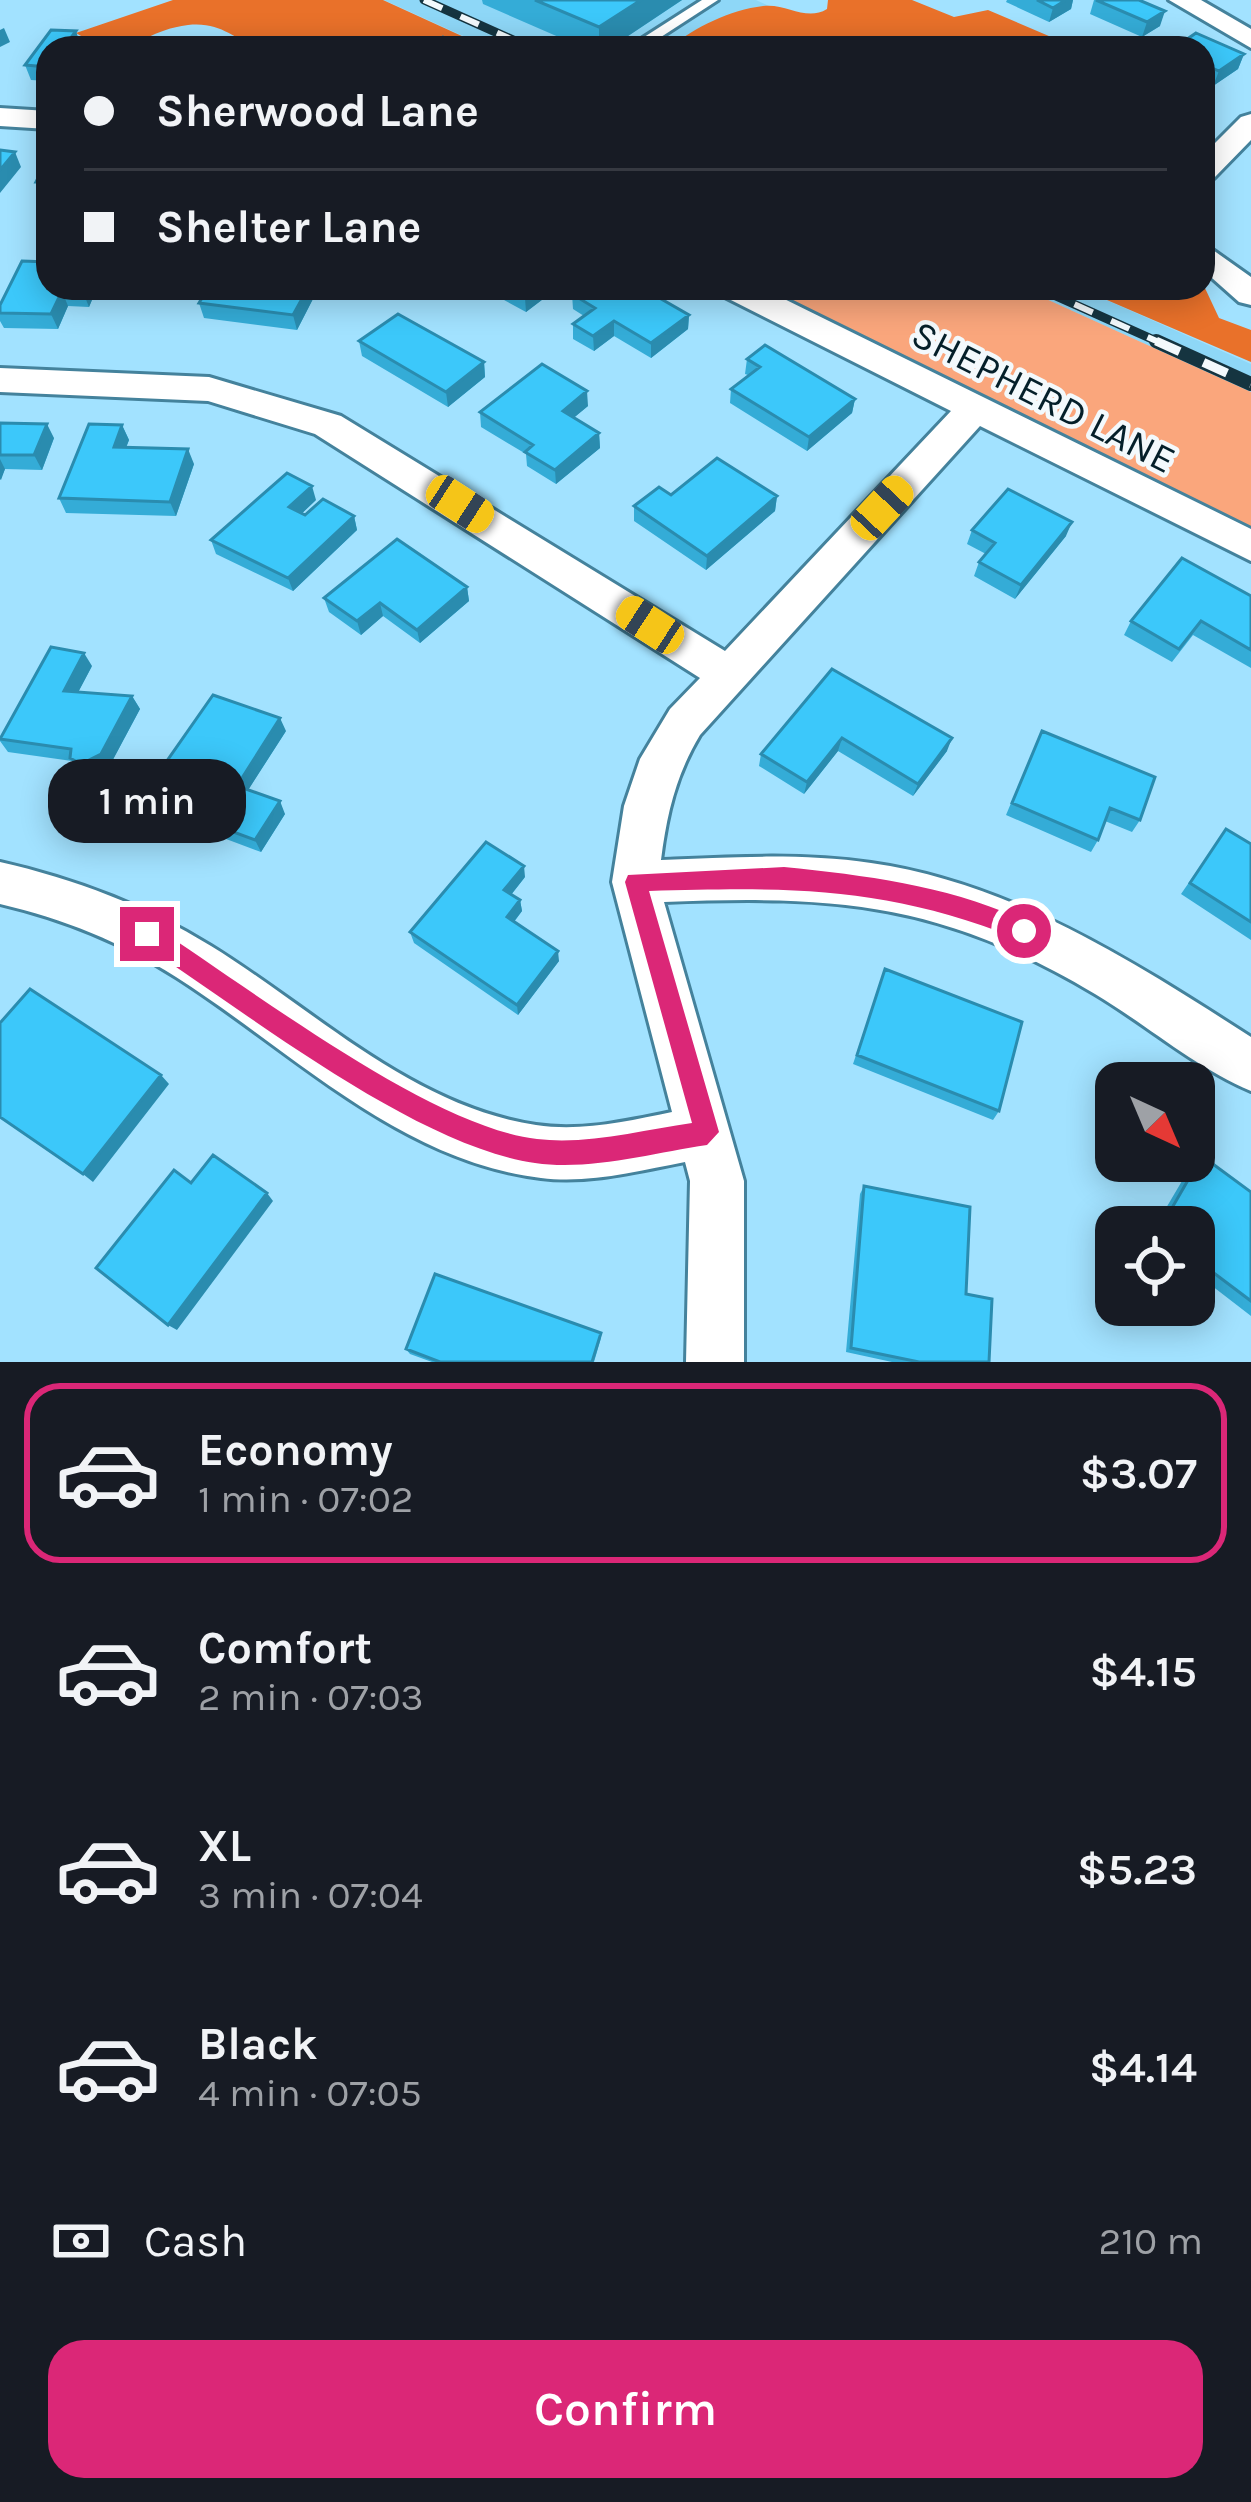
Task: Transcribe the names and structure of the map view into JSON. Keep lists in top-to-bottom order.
{
  "streets": {
    "street": ["SHEPHERD LANE"]
  },
  "north": "bottom right",
  "page": {
    "banner": ["Sherwood Lane", "Shelter Lane"],
    "bubble": "1 min",
    "list": [
      {
        "name": "Economy",
        "note": "1 min · 07:02",
        "value": "$3.07"
      },
      {
        "name": "Comfort",
        "note": "2 min · 07:03",
        "value": "$4.15"
      },
      {
        "name": "XL",
        "note": "3 min · 07:04",
        "value": "$5.23"
      },
      {
        "name": "Black",
        "note": "4 min · 07:05",
        "value": "$4.14"
      }
    ],
    "pay": ["Cash", "210 m"],
    "buttons": "Confirm"
  }
}
